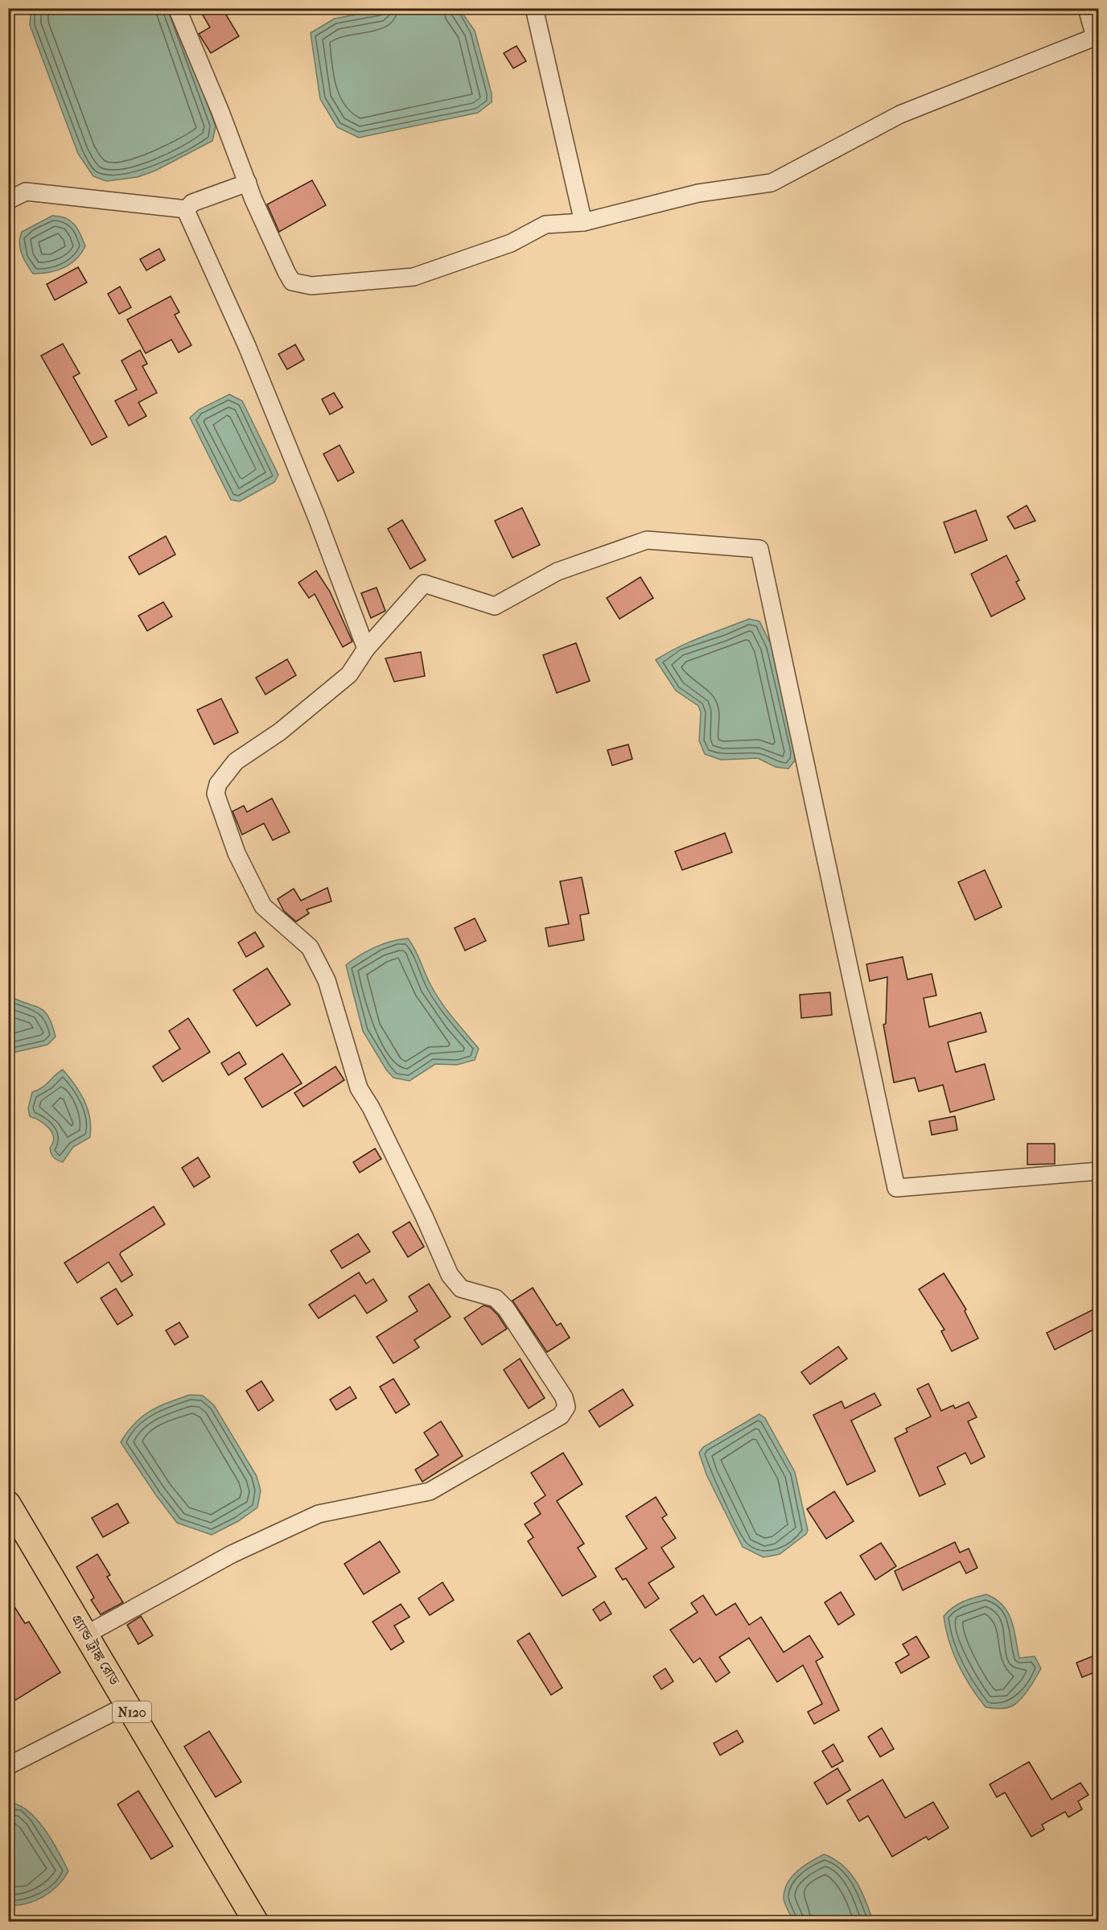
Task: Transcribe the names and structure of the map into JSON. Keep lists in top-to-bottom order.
{
  "streets": {
    "highway": ["গ্র্যান্ড ট্রাঙ্ক রোড", "N120"]
  }
}
